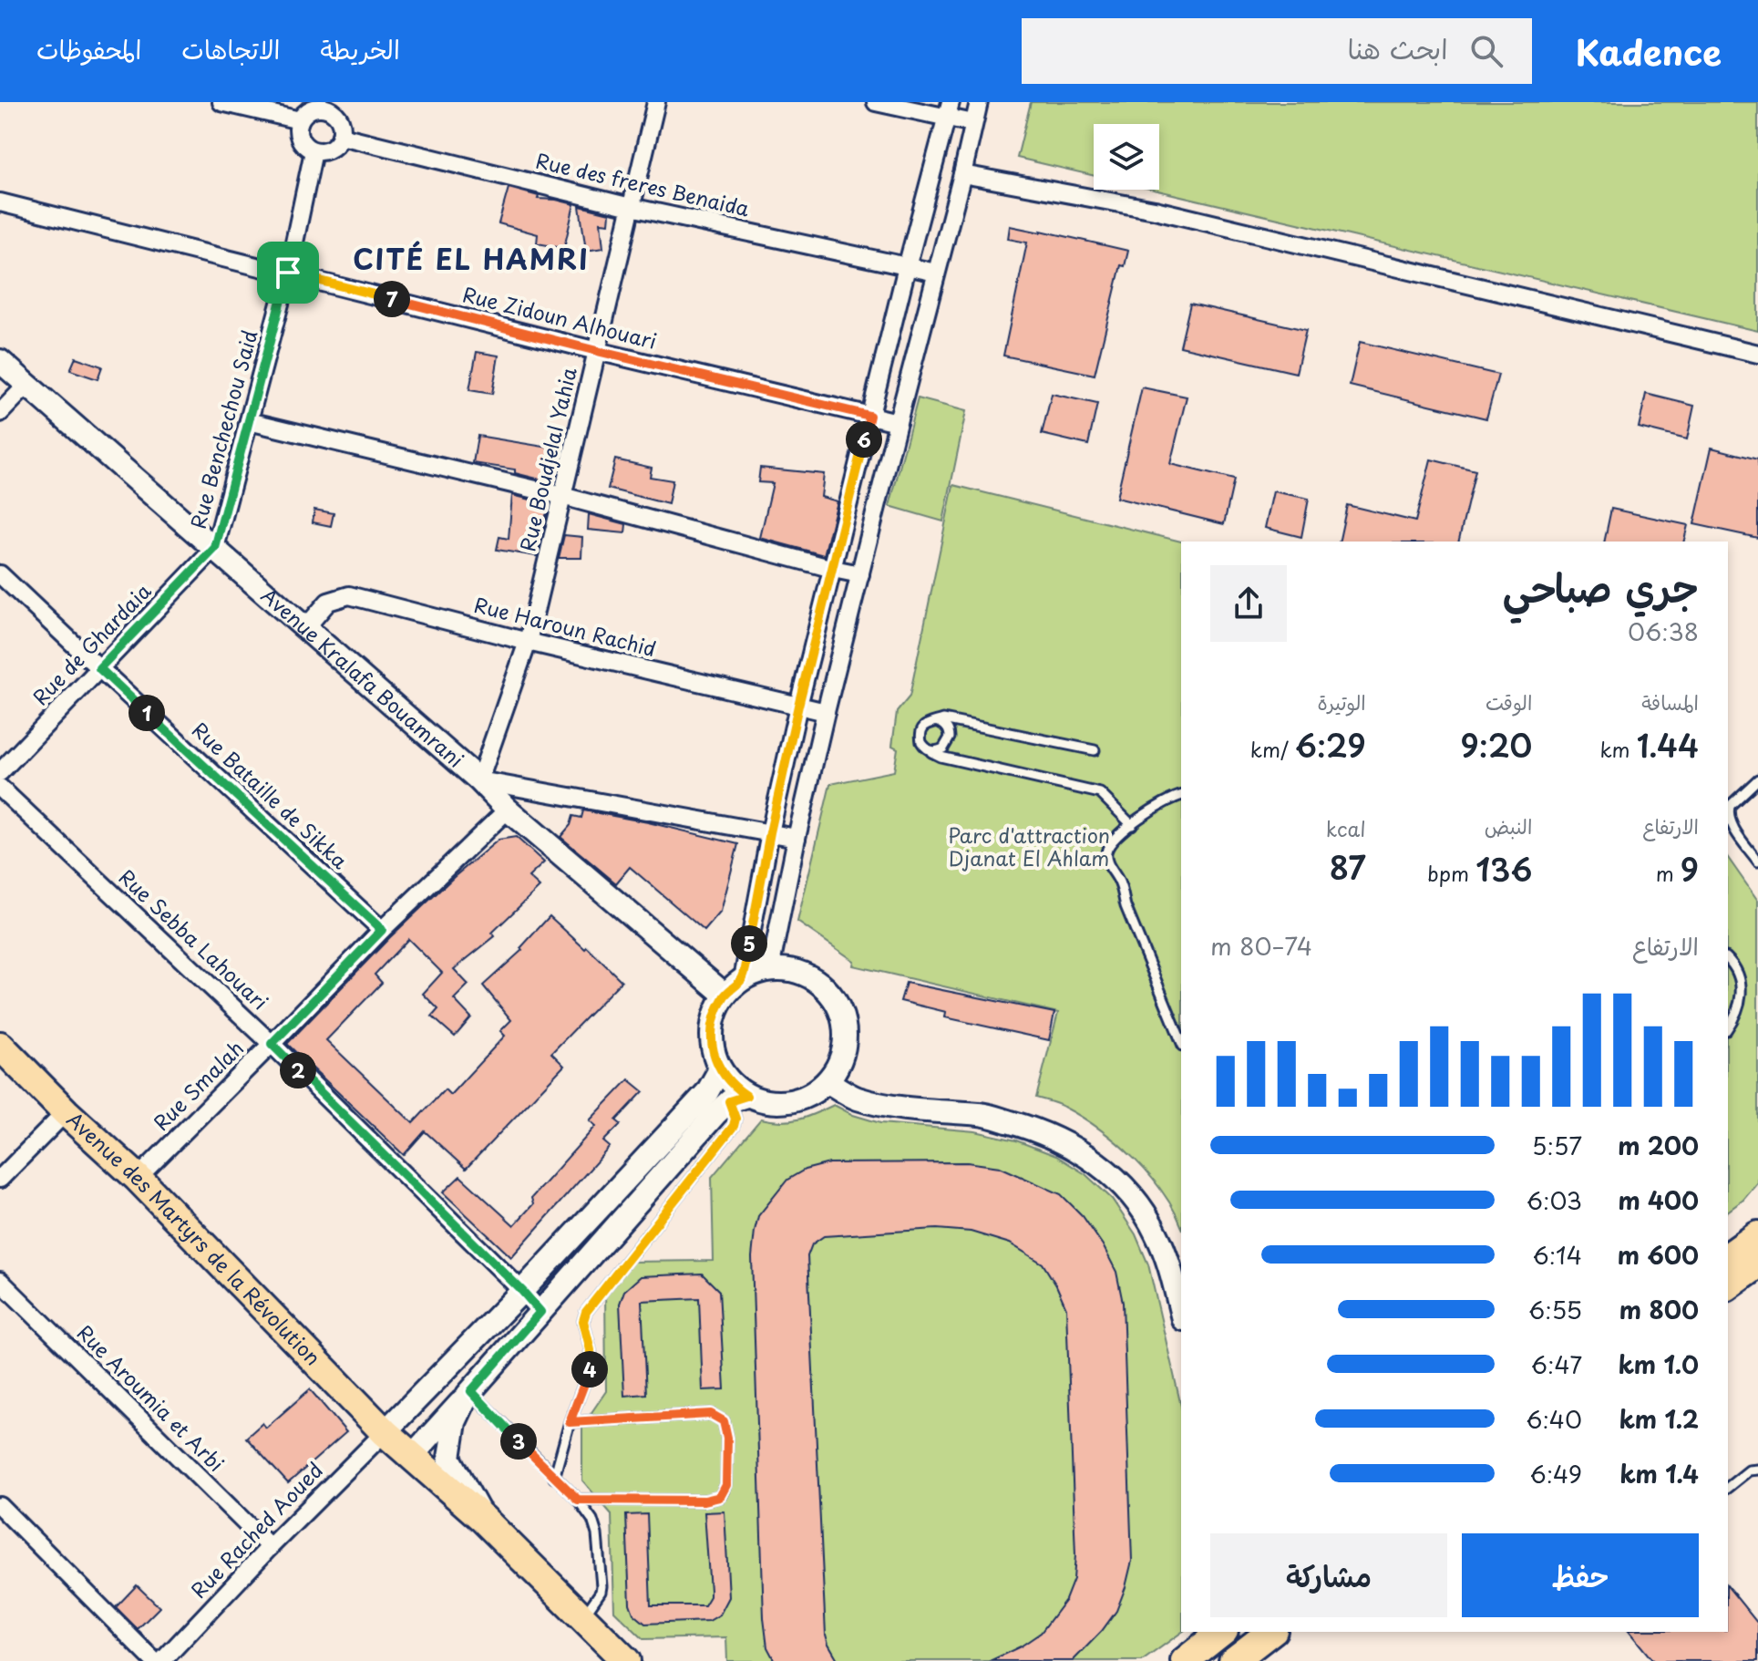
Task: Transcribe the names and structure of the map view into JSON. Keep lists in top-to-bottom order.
{
  "streets": {
    "main road": ["Avenue des Martyrs de la Révolution"],
    "street": [
      "Rue des freres Benaida",
      "Rue Zidoun Alhouari",
      "Rue Benchechou Said",
      "Rue Boudjelal Yahia",
      "Rue Haroun Rachid",
      "Rue de Ghardaia",
      "Avenue Kralafa Bouamrani",
      "Rue Bataille de Sikka",
      "Rue Sebba Lahouari",
      "Rue Smalah",
      "Rue Aroumia et Arbi",
      "Rue Rached Aoued"
    ]
  },
  "crossings": [
    ["Rue des freres Benaida", "Rue Benchechou Said"],
    ["Rue des freres Benaida", "Rue Boudjelal Yahia"],
    ["Rue Zidoun Alhouari", "Rue Benchechou Said"],
    ["Rue Zidoun Alhouari", "Rue Boudjelal Yahia"],
    ["Rue Benchechou Said", "Rue de Ghardaia"],
    ["Rue Benchechou Said", "Avenue Kralafa Bouamrani"],
    ["Rue Boudjelal Yahia", "Rue Haroun Rachid"],
    ["Rue Boudjelal Yahia", "Avenue Kralafa Bouamrani"],
    ["Rue Haroun Rachid", "Avenue Kralafa Bouamrani"],
    ["Rue de Ghardaia", "Avenue Kralafa Bouamrani"],
    ["Rue de Ghardaia", "Rue Bataille de Sikka"],
    ["Avenue Kralafa Bouamrani", "Rue Smalah"],
    ["Rue Bataille de Sikka", "Rue Smalah"],
    ["Rue Sebba Lahouari", "Rue Smalah"],
    ["Rue Smalah", "Avenue des Martyrs de la Révolution"],
    ["Avenue des Martyrs de la Révolution", "Rue Rached Aoued"],
    ["Rue Aroumia et Arbi", "Rue Rached Aoued"]
  ],
  "districts": ["CITÉ EL HAMRI"],
  "parks": ["Parc d'attraction Djanat El Ahlam"],
  "page": {
    "header": "Kadence",
    "search": "ابحث هنا",
    "nav": ["الخريطة", "الاتجاهات", "المحفوظات"],
    "pins": [
      "7",
      "6",
      "1",
      "5",
      "2",
      "4",
      "3"
    ],
    "heading": ["جري صباحي", "06:38"],
    "stats": [
      ["المسافة", "1.44 km"],
      ["الوقت", "9:20"],
      ["الوتيرة", "6:29 /km"],
      ["الارتفاع", "9 m"],
      ["النبض", "136 bpm"],
      ["kcal", "87"]
    ],
    "chart": ["الارتفاع", "74–80 m"],
    "list": [
      {
        "name": "200 m",
        "note": "5:57"
      },
      {
        "name": "400 m",
        "note": "6:03"
      },
      {
        "name": "600 m",
        "note": "6:14"
      },
      {
        "name": "800 m",
        "note": "6:55"
      },
      {
        "name": "1.0 km",
        "note": "6:47"
      },
      {
        "name": "1.2 km",
        "note": "6:40"
      },
      {
        "name": "1.4 km",
        "note": "6:49"
      }
    ],
    "buttons": ["حفظ", "مشاركة"]
  }
}
